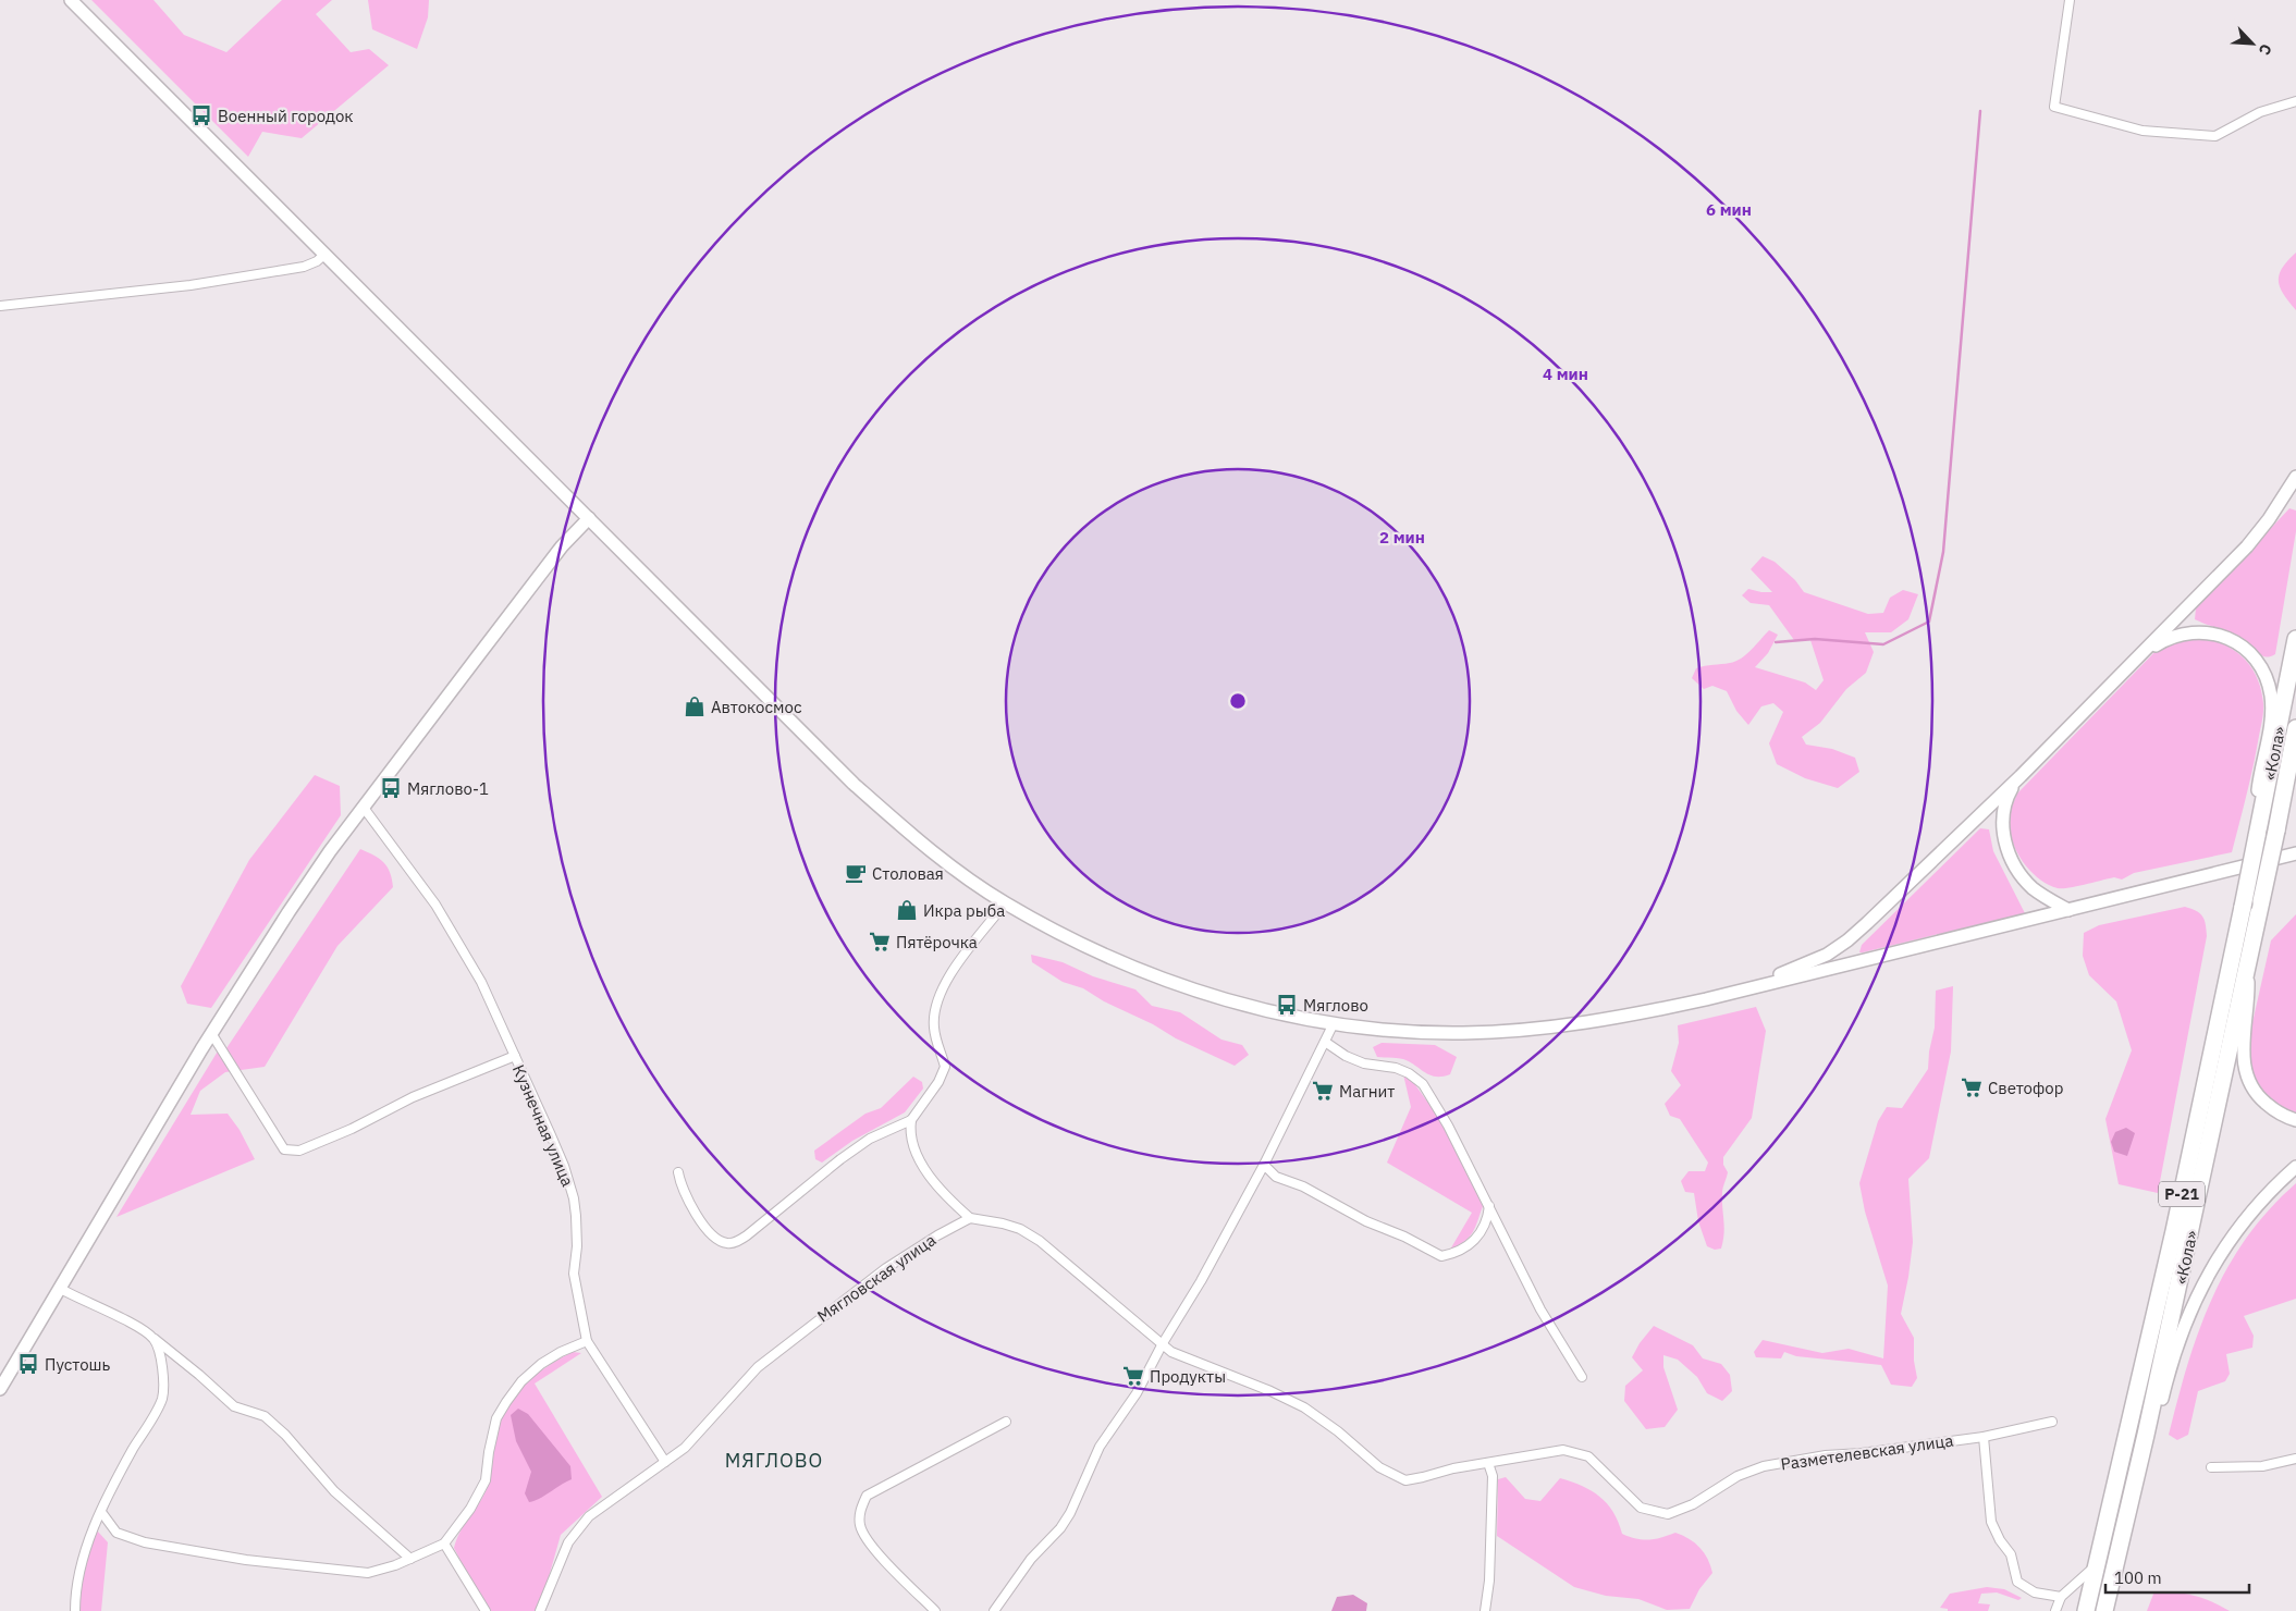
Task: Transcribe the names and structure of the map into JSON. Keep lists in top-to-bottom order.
{
  "streets": {
    "highway": ["«Кола»", "Р-21"],
    "street": ["Кузнечная улица", "Мягловская улица", "Разметелевская улица"]
  },
  "crossings": [
    ["Кузнечная улица", "Мягловская улица"]
  ],
  "districts": ["МЯГЛОВО"],
  "places": {
    "bus stop": [
      "Военный городок",
      "Мяглово-1",
      "Мяглово",
      "Пустошь"
    ],
    "shop": ["Автокосмос", "Икра рыба"],
    "cafe": ["Столовая"],
    "supermarket": [
      "Пятёрочка",
      "Светофор",
      "Магнит",
      "Продукты"
    ]
  },
  "scale_bar": "100 m",
  "north": "bottom right",
  "rings": ["6 мин", "4 мин", "2 мин"]
}
